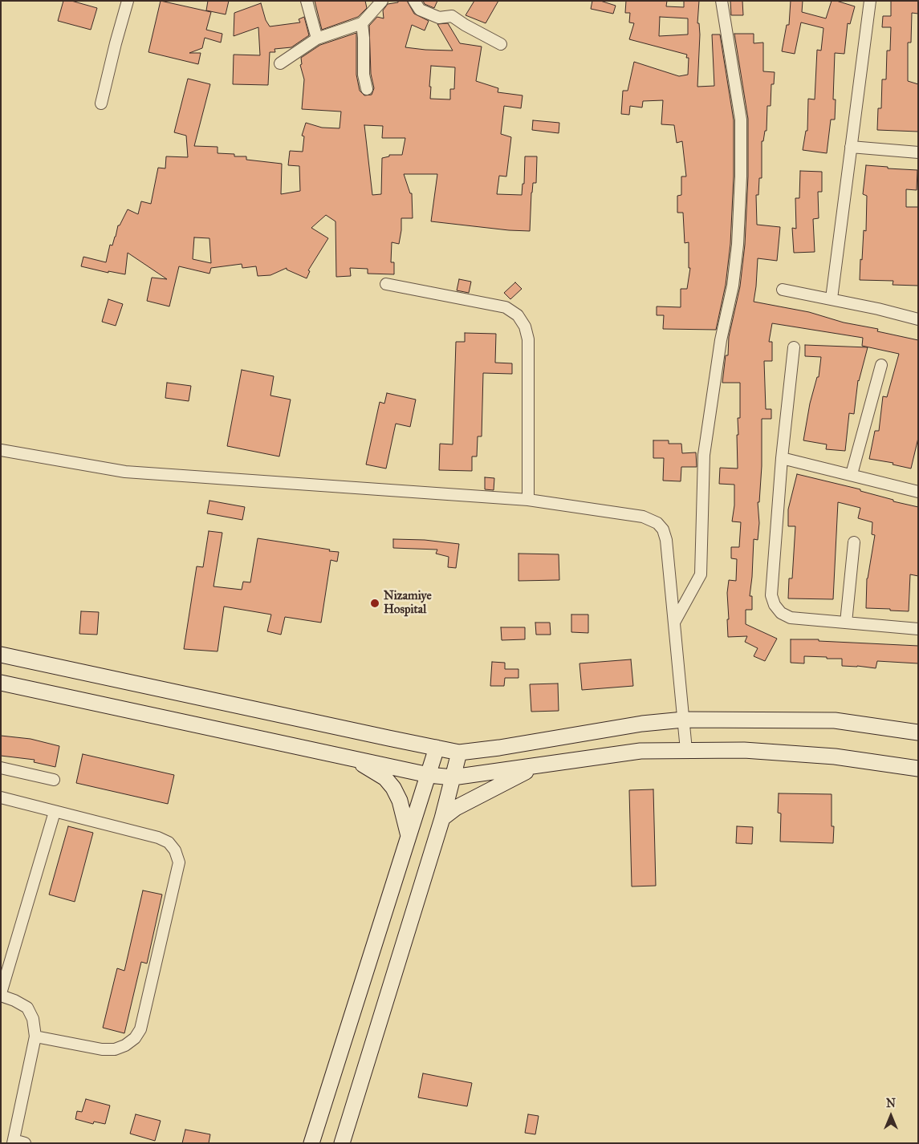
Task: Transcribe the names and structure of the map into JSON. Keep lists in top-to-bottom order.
{
  "places": ["Nizamiye Hospital"],
  "north": "top"
}
